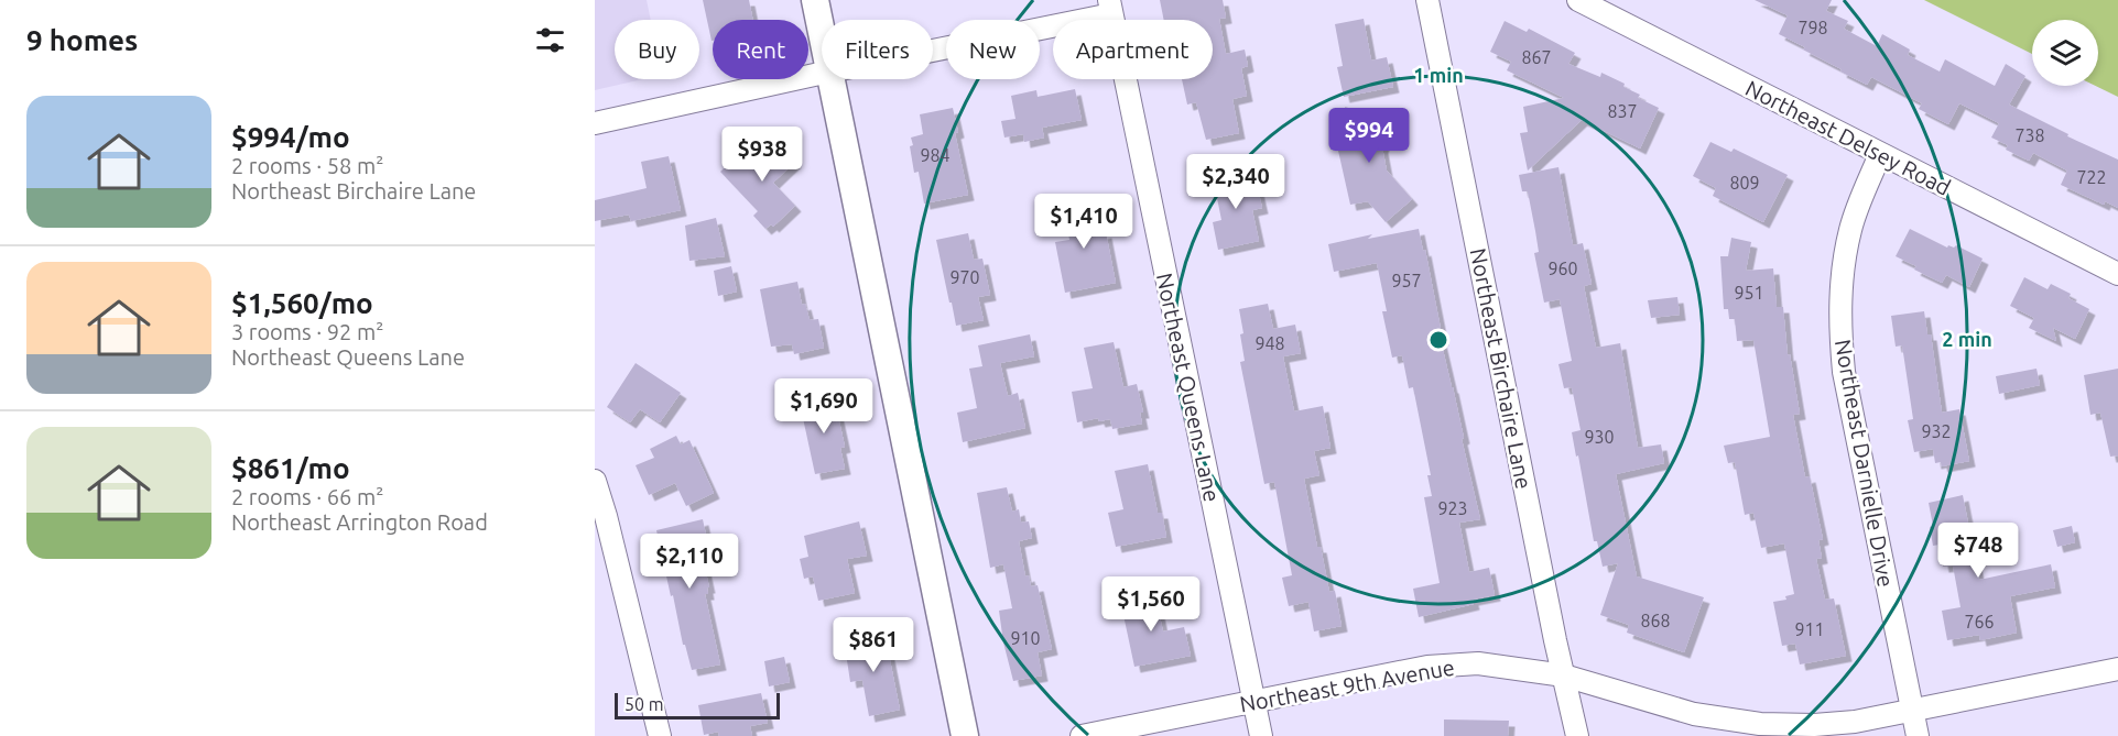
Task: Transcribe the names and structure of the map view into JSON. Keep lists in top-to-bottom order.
{
  "streets": {
    "street": [
      "Northeast Delsey Road",
      "Northeast Birchaire Lane",
      "Northeast Queens Lane",
      "Northeast Darnielle Drive",
      "Northeast 9th Avenue"
    ]
  },
  "crossings": [
    ["Northeast Delsey Road", "Northeast Darnielle Drive"],
    ["Northeast Birchaire Lane", "Northeast 9th Avenue"],
    ["Northeast Queens Lane", "Northeast 9th Avenue"],
    ["Northeast Darnielle Drive", "Northeast 9th Avenue"]
  ],
  "house_numbers": [
    "798",
    "867",
    "837",
    "738",
    "984",
    "722",
    "809",
    "960",
    "970",
    "957",
    "951",
    "948",
    "932",
    "930",
    "923",
    "868",
    "766",
    "911",
    "910"
  ],
  "scale_bar": "50 m",
  "page": {
    "heading": "9 homes",
    "chip": [
      "Buy",
      "Rent",
      "Filters",
      "New",
      "Apartment"
    ],
    "list": [
      {
        "name": "$994/mo",
        "note": "2 rooms · 58 m² · Northeast Birchaire Lane"
      },
      {
        "name": "$1,560/mo",
        "note": "3 rooms · 92 m² · Northeast Queens Lane"
      },
      {
        "name": "$861/mo",
        "note": "2 rooms · 66 m² · Northeast Arrington Road"
      }
    ],
    "price": [
      "$994",
      "$938",
      "$2,340",
      "$1,410",
      "$1,690",
      "$748",
      "$2,110",
      "$1,560",
      "$861"
    ],
    "scale": "50 m"
  },
  "rings": ["1 min", "2 min"]
}
